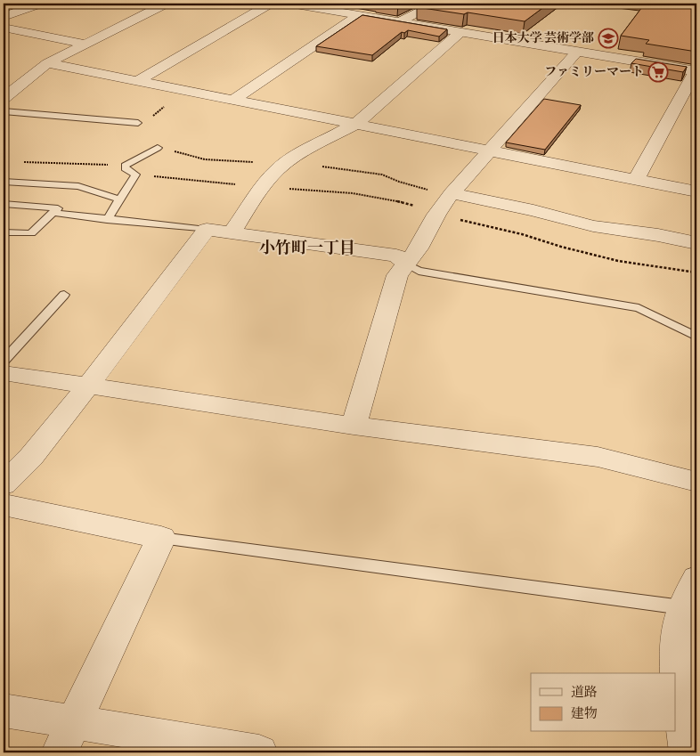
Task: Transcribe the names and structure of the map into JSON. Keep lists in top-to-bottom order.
{
  "districts": ["小竹町一丁目"],
  "places": {
    "school or university": ["日本大学 芸術学部"],
    "supermarket": ["ファミリーマート"]
  },
  "legend": ["道路", "建物"]
}
